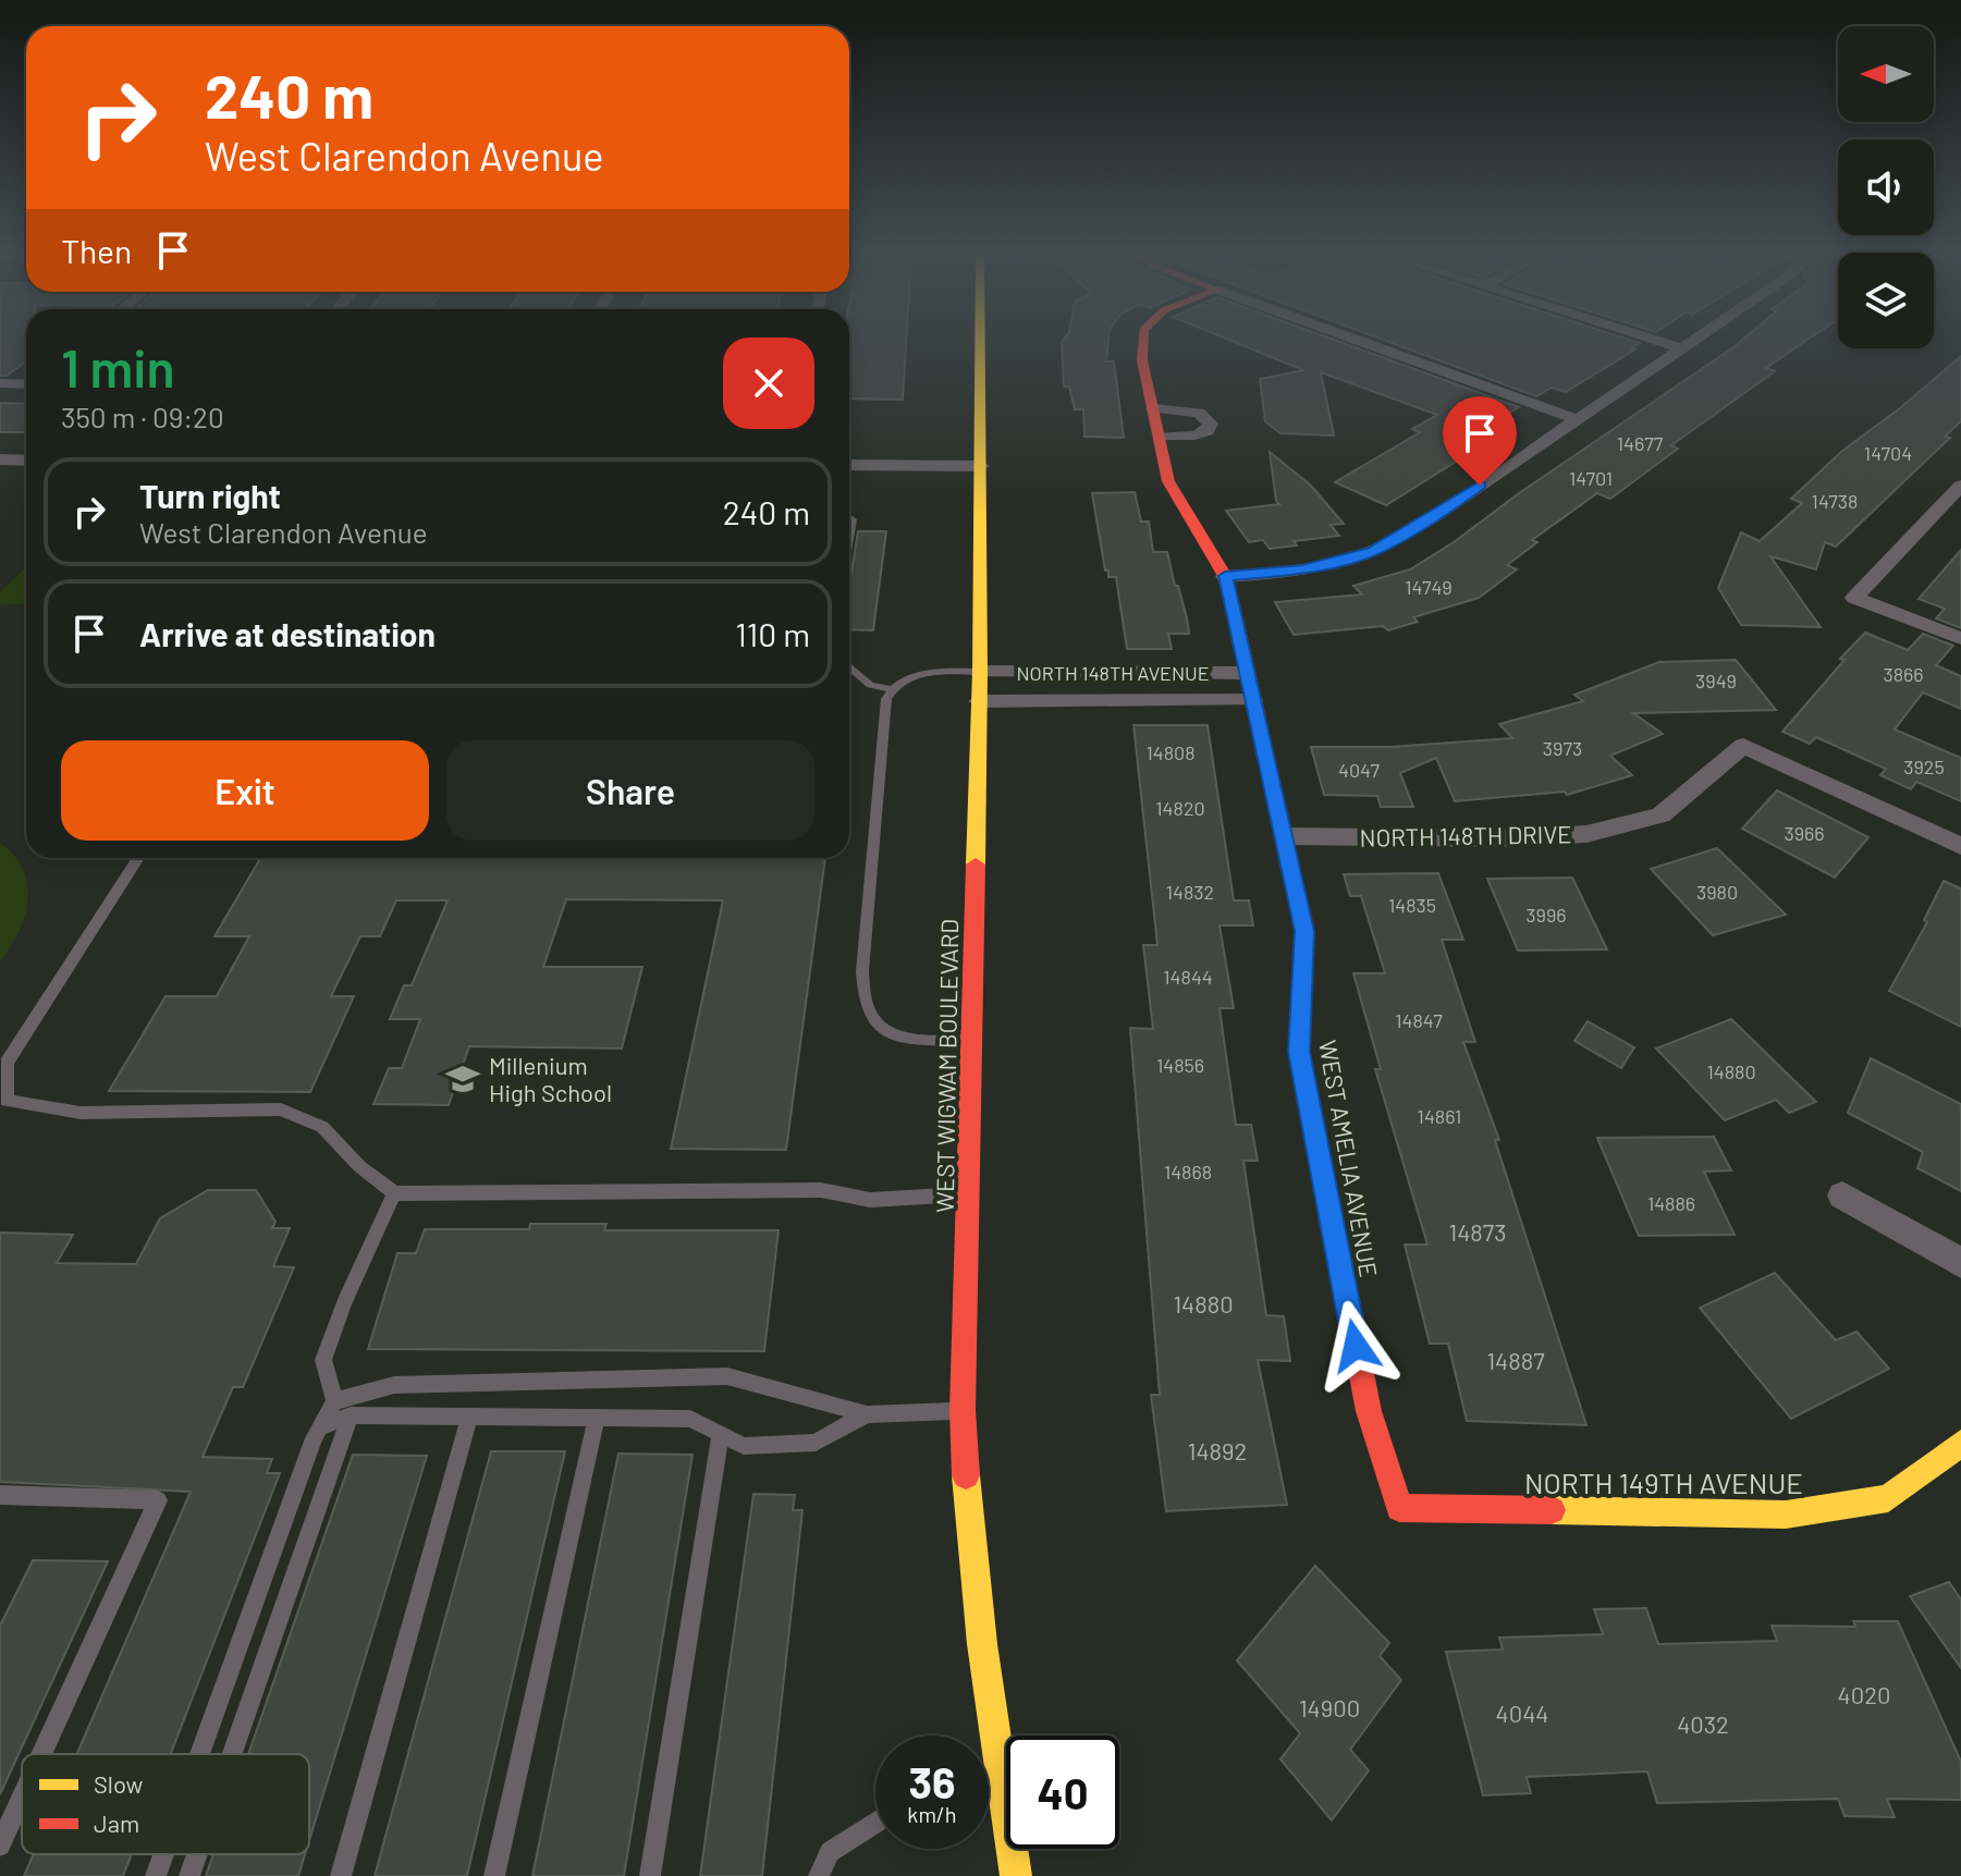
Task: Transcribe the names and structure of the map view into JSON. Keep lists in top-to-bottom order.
{
  "streets": {
    "street": [
      "NORTH 148TH AVENUE",
      "NORTH 148TH DRIVE",
      "WEST WIGWAM BOULEVARD",
      "WEST AMELIA AVENUE",
      "NORTH 149TH AVENUE"
    ]
  },
  "crossings": [
    ["NORTH 148TH AVENUE", "WEST WIGWAM BOULEVARD"],
    ["NORTH 148TH AVENUE", "WEST AMELIA AVENUE"],
    ["NORTH 148TH DRIVE", "WEST AMELIA AVENUE"],
    ["WEST AMELIA AVENUE", "NORTH 149TH AVENUE"]
  ],
  "places": {
    "school or university": ["Millenium High School"]
  },
  "house_numbers": [
    "14677",
    "14704",
    "14701",
    "14738",
    "14749",
    "3866",
    "3949",
    "3973",
    "14808",
    "3925",
    "4047",
    "14820",
    "3966",
    "14832",
    "3980",
    "14835",
    "3996",
    "14844",
    "14847",
    "14856",
    "14880",
    "14861",
    "14868",
    "14886",
    "14873",
    "14880",
    "14887",
    "14892",
    "4020",
    "14900",
    "4044",
    "4032"
  ],
  "legend": ["Slow", "Jam"],
  "north": "left",
  "page": {
    "turn": ["240 m", "West Clarendon Avenue"],
    "then": "Then",
    "heading": ["1 min", "350 m · 09:20"],
    "list": [
      {
        "name": "Turn right",
        "note": "West Clarendon Avenue",
        "value": "240 m"
      },
      {
        "name": "Arrive at destination",
        "value": "110 m"
      }
    ],
    "buttons": ["Exit", "Share"],
    "speed": "36 km/h",
    "limit": "40"
  }
}
